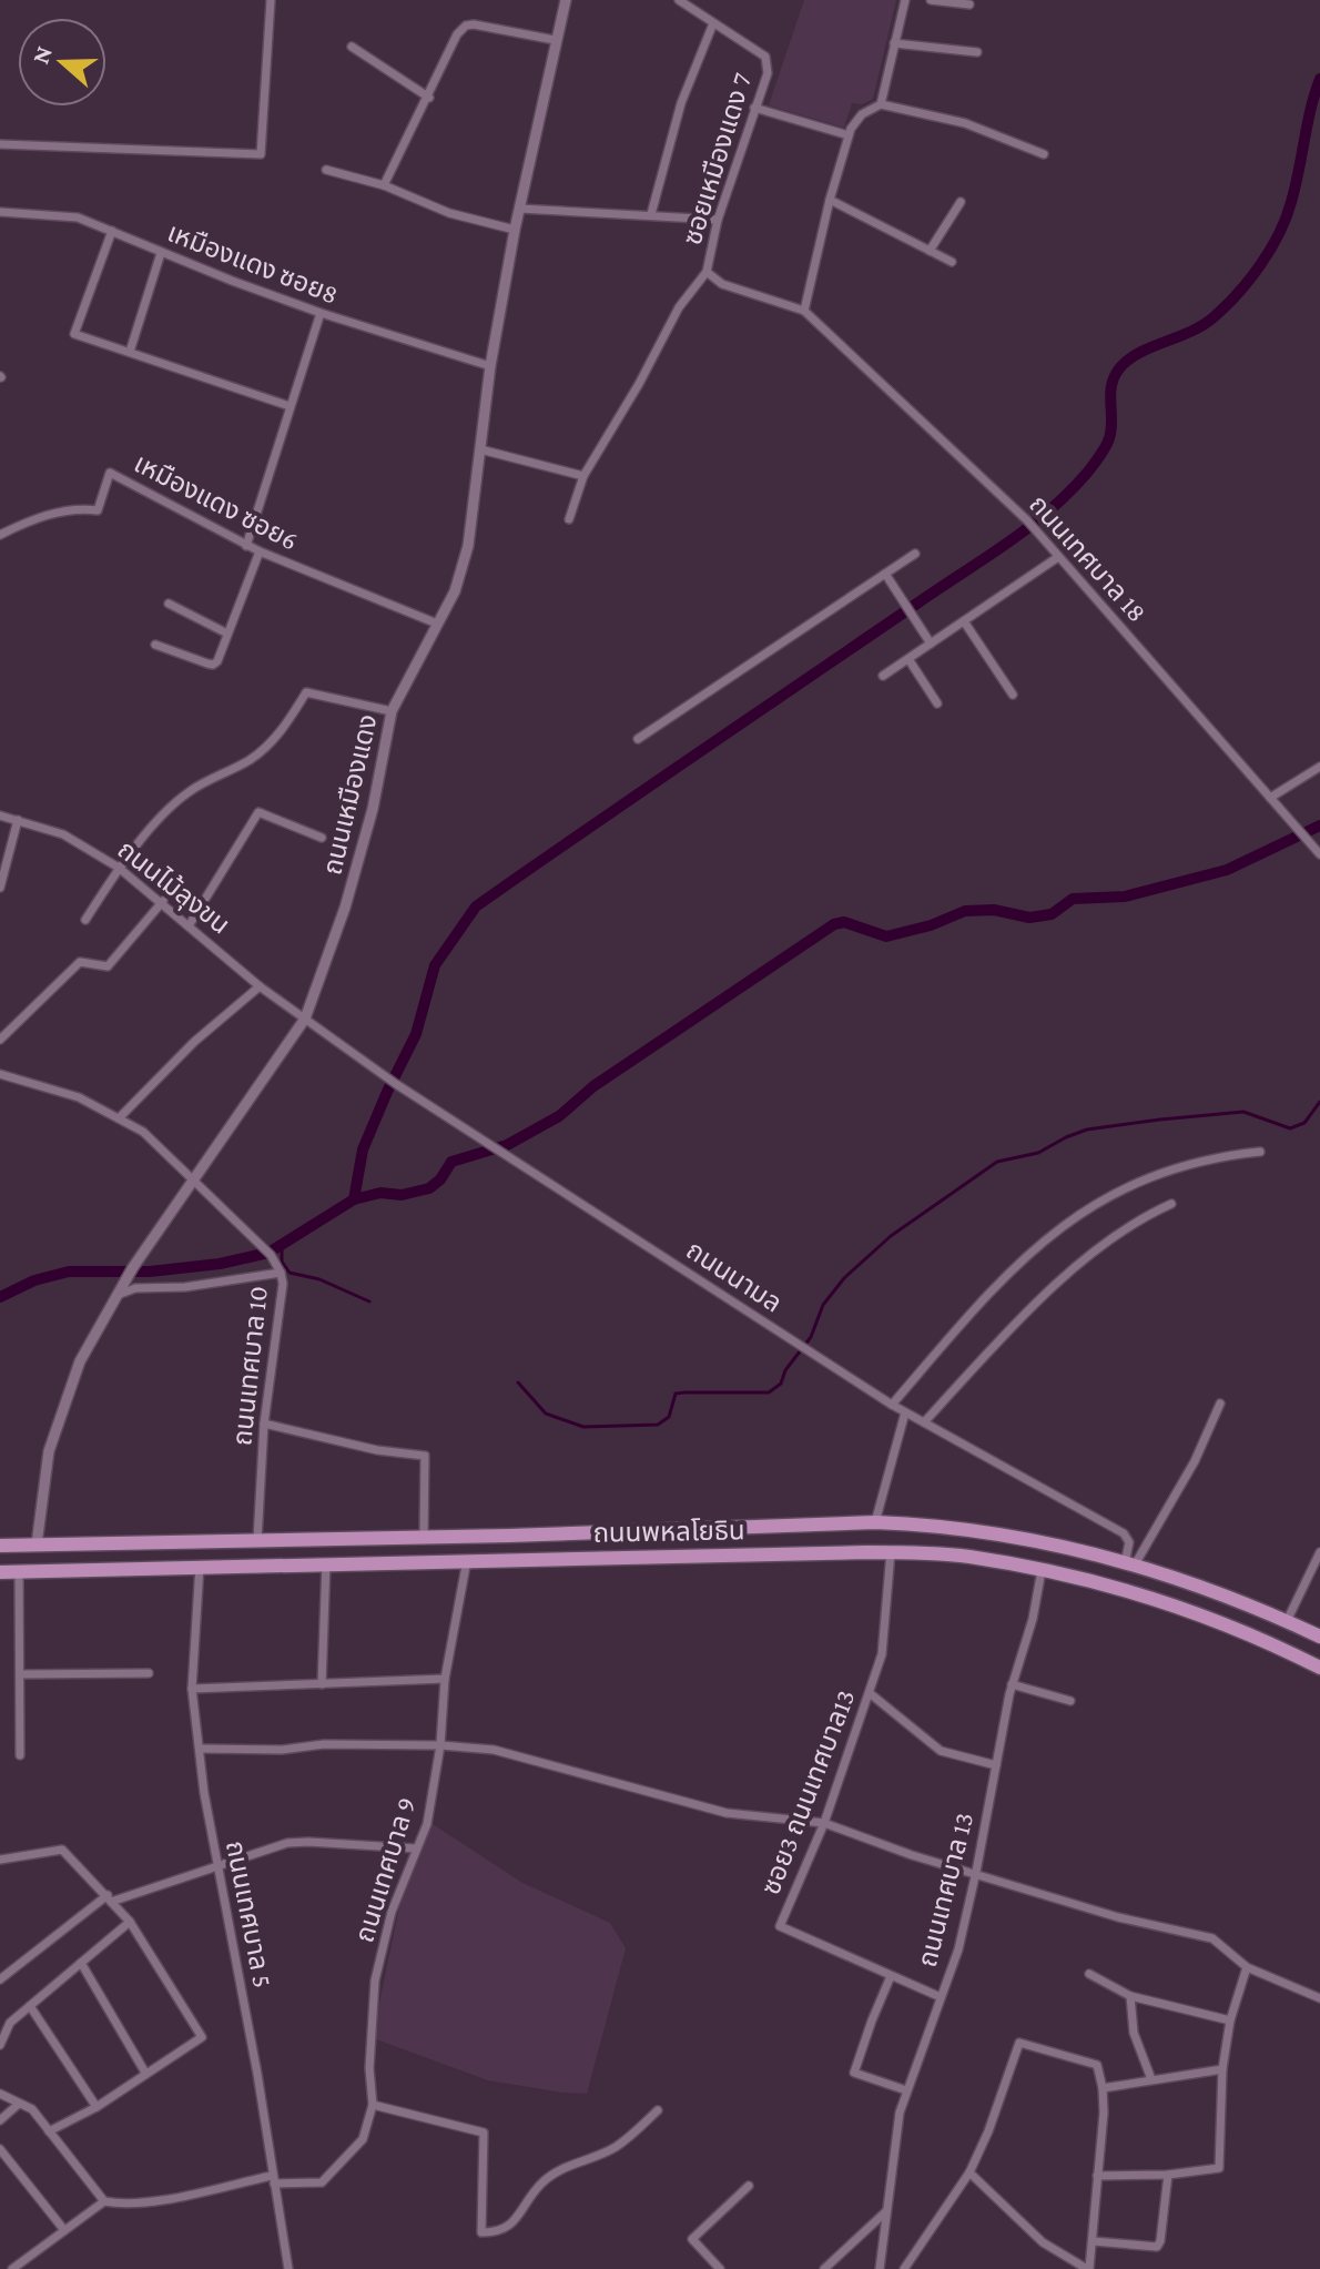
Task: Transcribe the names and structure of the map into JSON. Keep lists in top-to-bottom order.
{
  "streets": {
    "main road": ["ถนนพหลโยธิน"],
    "street": [
      "ซอยเหมืองแดง 7",
      "เหมืองแดง ซอย8",
      "เหมืองแดง ซอย6",
      "ถนนเทศบาล 18",
      "ถนนเหมืองแดง",
      "ถนนไม้ลุงขน",
      "ถนนนามล",
      "ถนนเทศบาล 10",
      "ซอย3 ถนนเทศบาล13",
      "ถนนเทศบาล 9",
      "ถนนเทศบาล 13",
      "ถนนเทศบาล 5"
    ]
  },
  "crossings": [
    ["ซอยเหมืองแดง 7", "ถนนเทศบาล 18"],
    ["เหมืองแดง ซอย8", "ถนนเหมืองแดง"],
    ["เหมืองแดง ซอย6", "ถนนเหมืองแดง"],
    ["ถนนเหมืองแดง", "ถนนไม้ลุงขน"],
    ["ถนนเหมืองแดง", "ถนนนามล"],
    ["ถนนเหมืองแดง", "ถนนเทศบาล 10"],
    ["ถนนเหมืองแดง", "ถนนพหลโยธิน"],
    ["ถนนไม้ลุงขน", "ถนนนามล"],
    ["ถนนนามล", "ถนนพหลโยธิน"],
    ["ถนนเทศบาล 10", "ถนนพหลโยธิน"],
    ["ถนนพหลโยธิน", "ซอย3 ถนนเทศบาล13"],
    ["ถนนพหลโยธิน", "ถนนเทศบาล 9"],
    ["ถนนพหลโยธิน", "ถนนเทศบาล 13"],
    ["ถนนพหลโยธิน", "ถนนเทศบาล 5"],
    ["ซอย3 ถนนเทศบาล13", "ถนนเทศบาล 13"],
    ["ถนนเทศบาล 9", "ถนนเทศบาล 5"]
  ],
  "north": "left"
}
